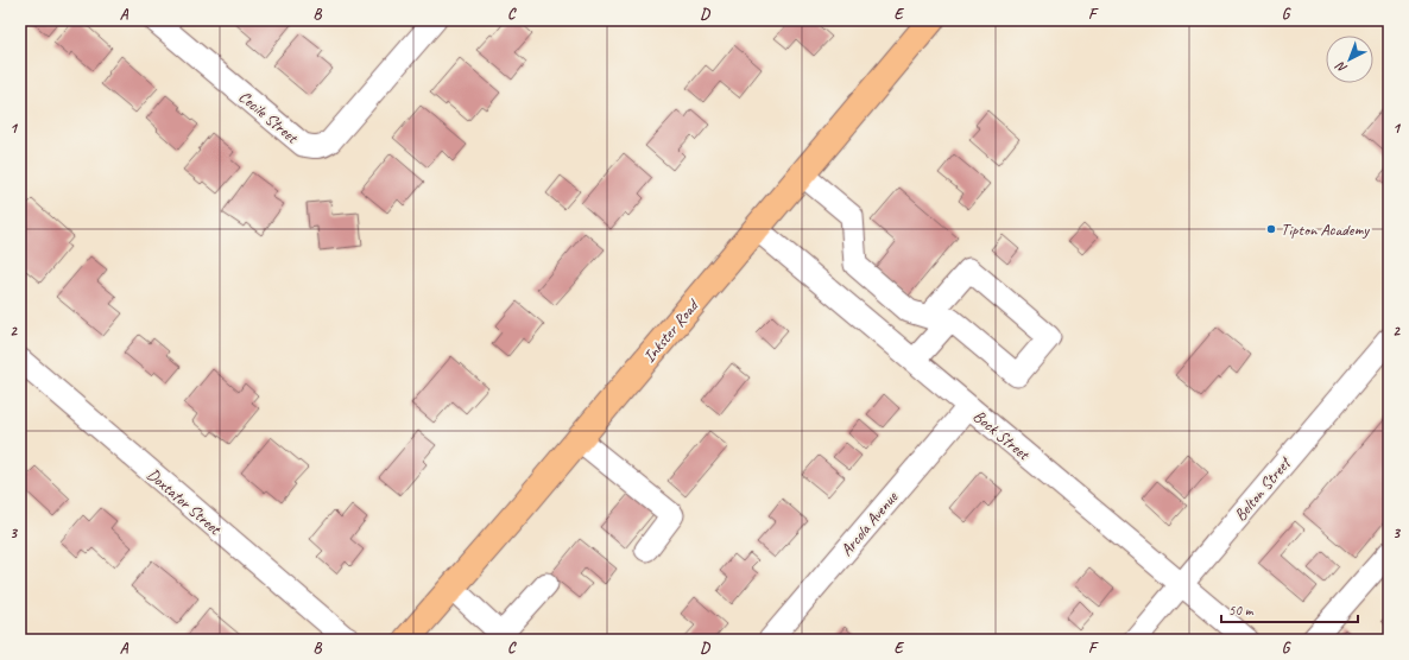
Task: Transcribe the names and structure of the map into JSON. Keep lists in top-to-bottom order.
{
  "streets": {
    "main road": ["Inkster Road"],
    "street": [
      "Cecile Street",
      "Bock Street",
      "Belton Street",
      "Doxtator Street",
      "Arcola Avenue"
    ]
  },
  "crossings": [
    ["Inkster Road", "Bock Street"],
    ["Bock Street", "Belton Street"],
    ["Bock Street", "Arcola Avenue"]
  ],
  "places": ["Tipton Academy"],
  "scale_bar": "50 m",
  "north": "bottom left",
  "grid": {
    "columns": [
      "A",
      "B",
      "C",
      "D",
      "E",
      "F",
      "G"
    ],
    "rows": ["1", "2", "3"]
  }
}
